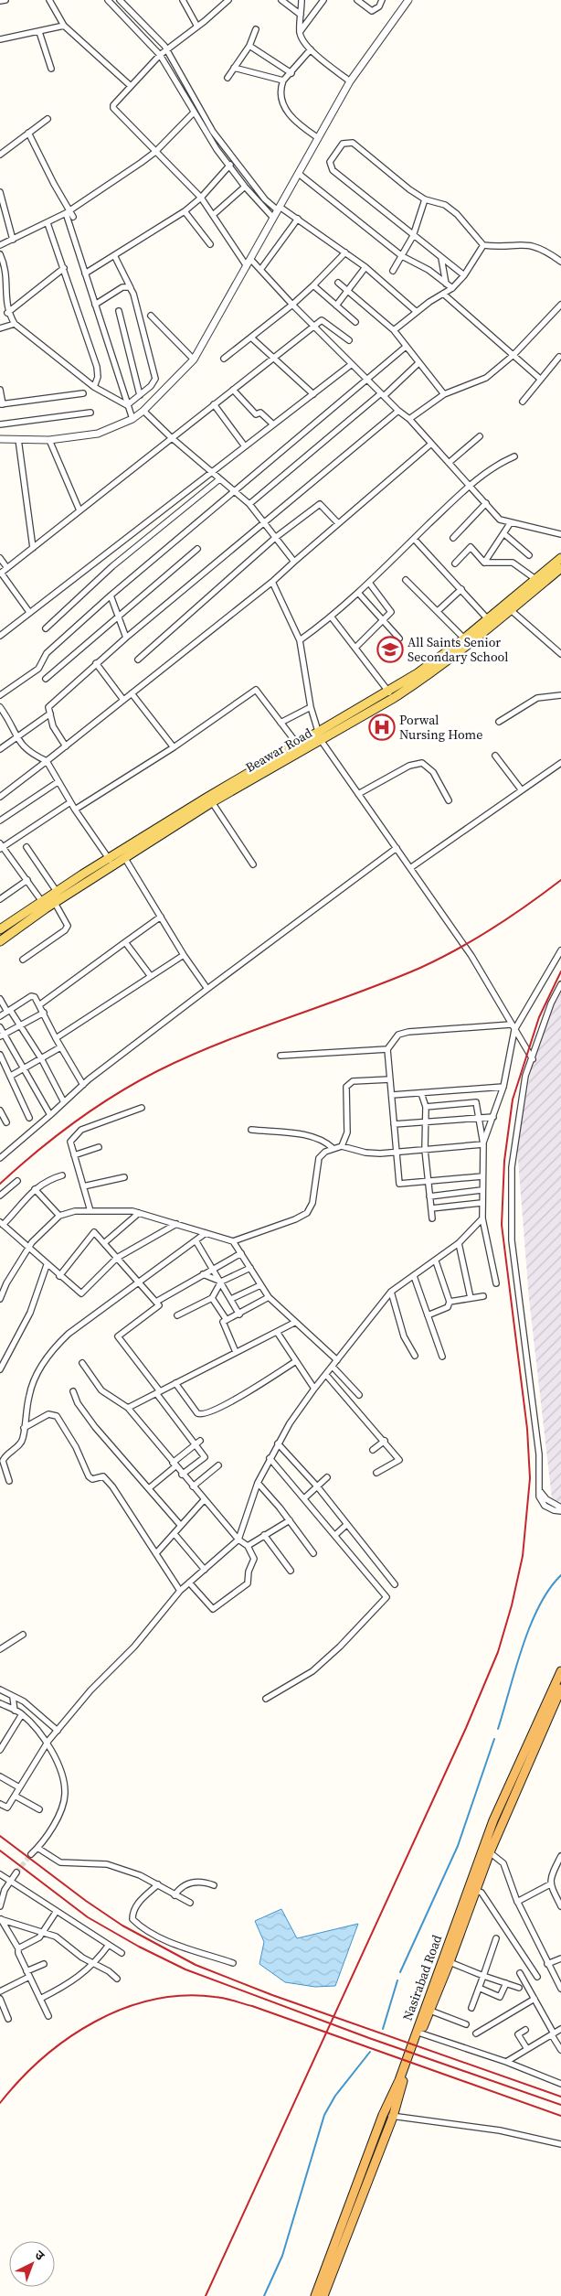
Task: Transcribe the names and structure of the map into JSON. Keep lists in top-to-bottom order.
{
  "streets": {
    "highway": ["Nasirabad Road"],
    "main road": ["Beawar Road"]
  },
  "places": {
    "school or university": ["All Saints Senior Secondary School"],
    "hospital": ["Porwal Nursing Home"]
  },
  "north": "top right"
}
